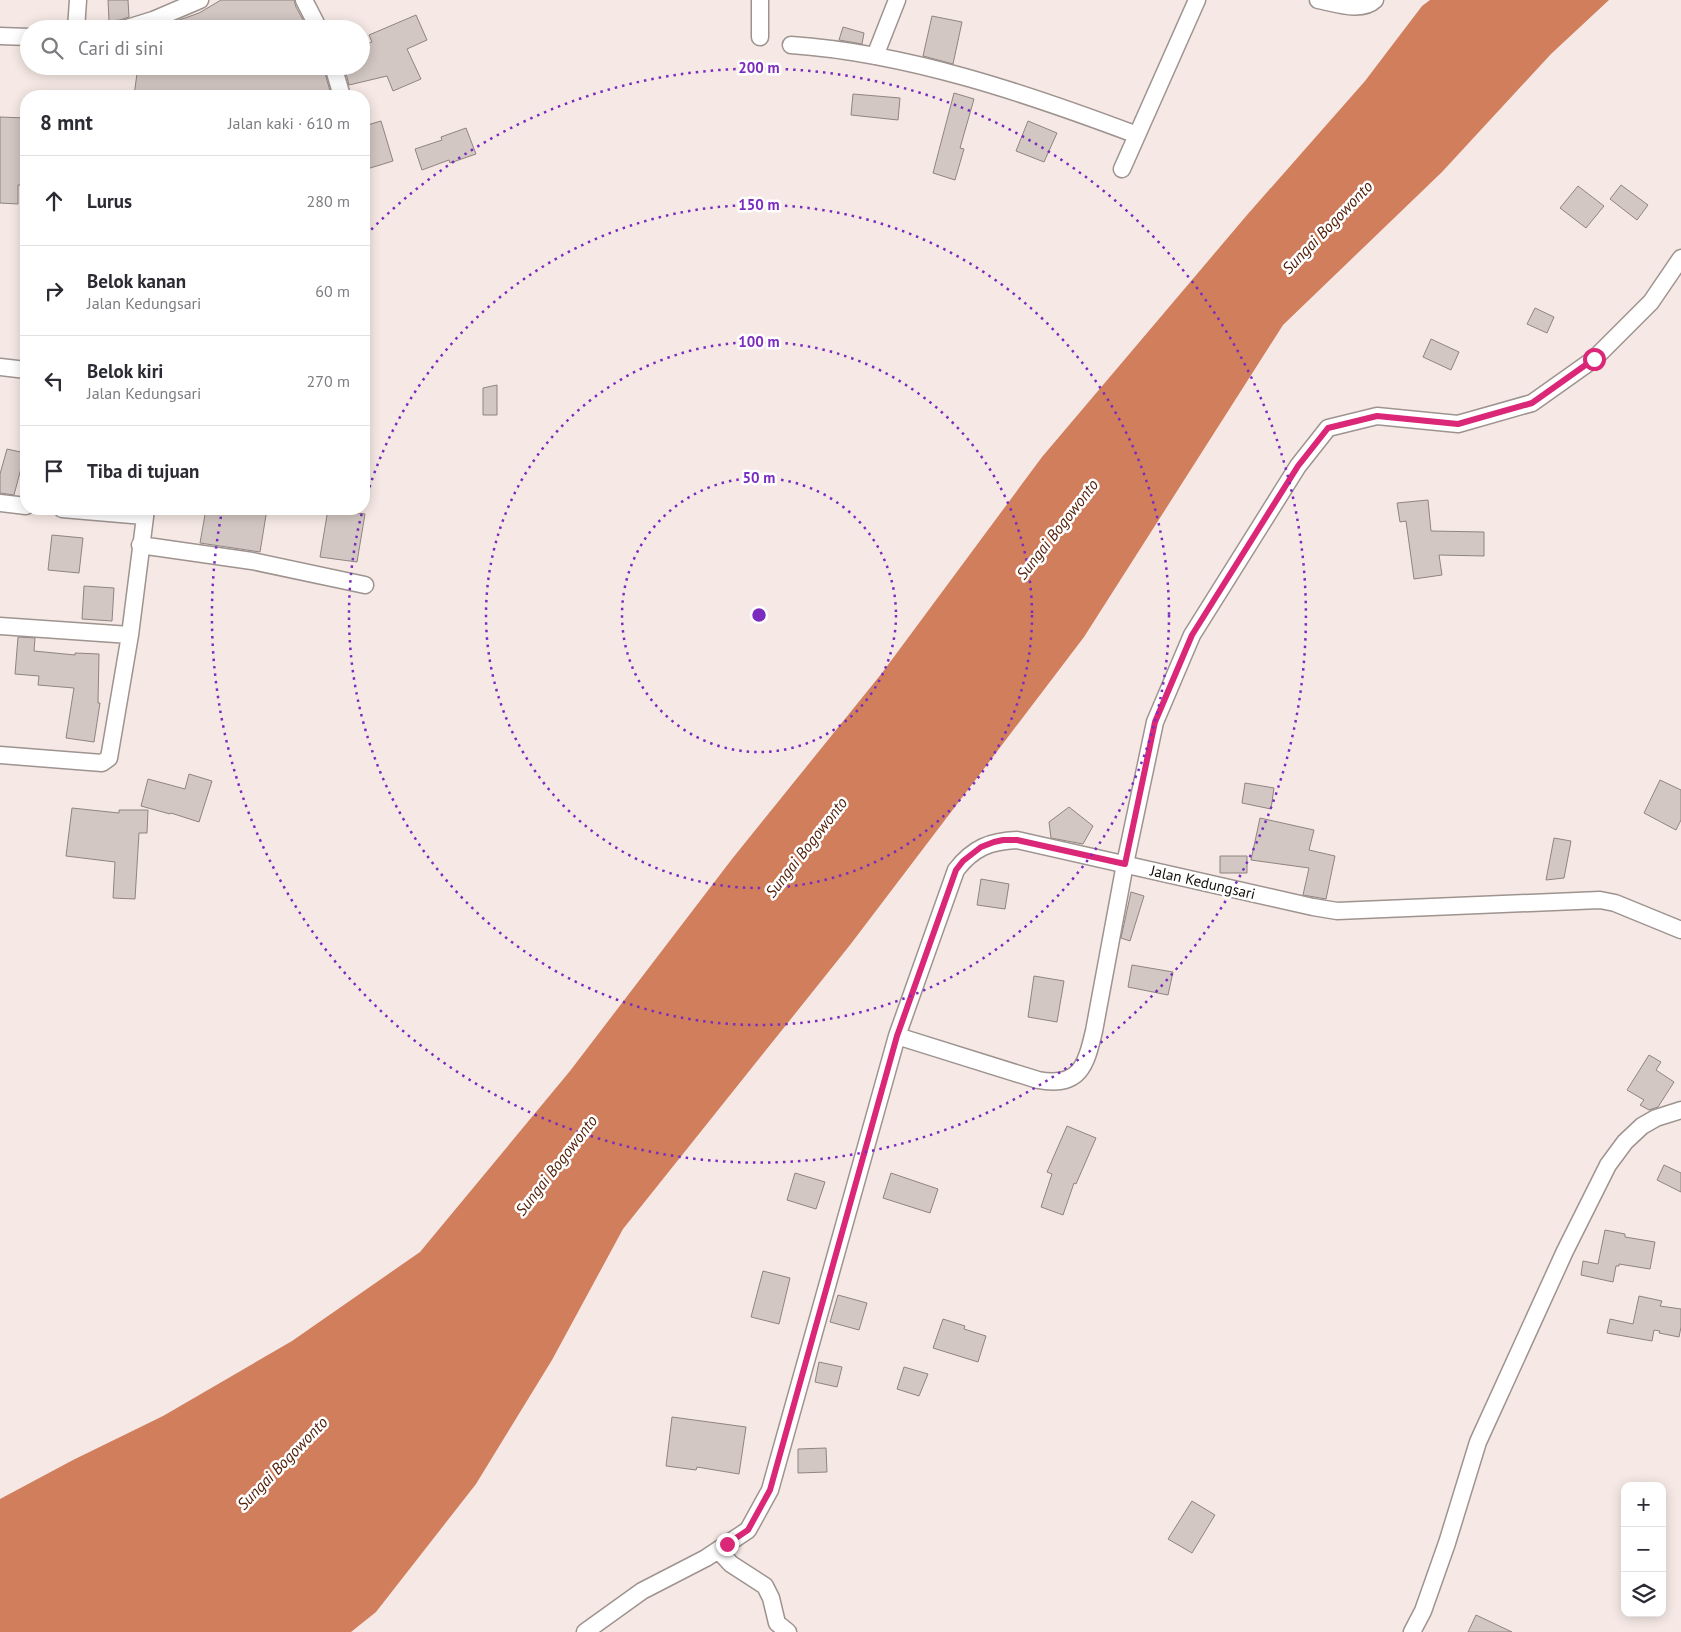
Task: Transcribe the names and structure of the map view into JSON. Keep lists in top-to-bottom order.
{
  "streets": {
    "street": ["Jalan Kedungsari"]
  },
  "water": ["Sungai Bogowonto"],
  "page": {
    "search": "Cari di sini",
    "heading": ["8 mnt", "Jalan kaki · 610 m"],
    "list": [
      ["Lurus", "280 m"],
      ["Belok kanan", "Jalan Kedungsari", "60 m"],
      ["Belok kiri", "Jalan Kedungsari", "270 m"],
      "Tiba di tujuan"
    ],
    "map_buttons": ["+", "−"]
  },
  "rings": [
    "200 m",
    "150 m",
    "100 m",
    "50 m"
  ]
}
